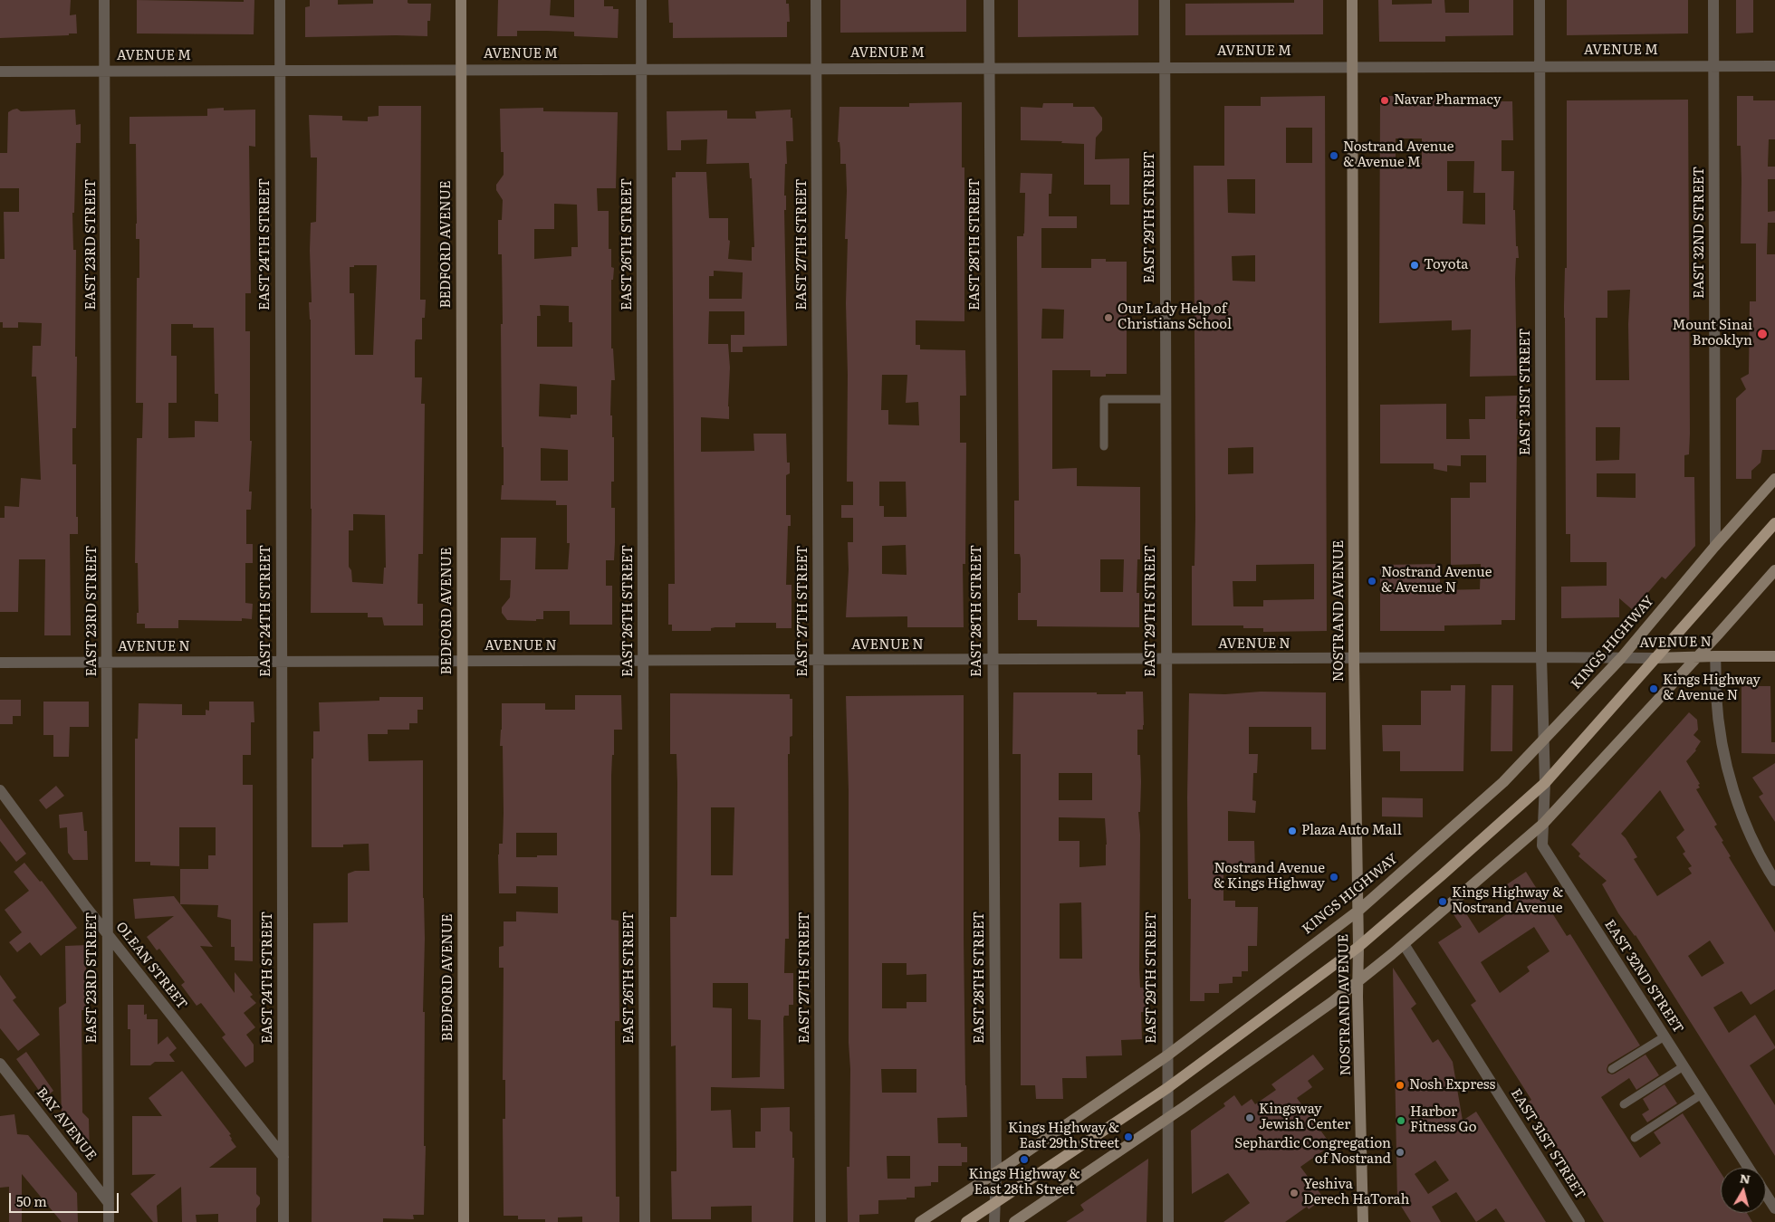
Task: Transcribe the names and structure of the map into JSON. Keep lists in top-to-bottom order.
{
  "streets": {
    "main road": [
      "BEDFORD AVENUE",
      "NOSTRAND AVENUE",
      "KINGS HIGHWAY",
      "AVENUE N"
    ],
    "street": [
      "AVENUE M",
      "EAST 29TH STREET",
      "EAST 32ND STREET",
      "EAST 23RD STREET",
      "EAST 24TH STREET",
      "EAST 26TH STREET",
      "EAST 27TH STREET",
      "EAST 28TH STREET",
      "EAST 31ST STREET",
      "OLEAN STREET",
      "BAY AVENUE"
    ]
  },
  "crossings": [
    ["AVENUE M", "EAST 29TH STREET"],
    ["AVENUE M", "EAST 32ND STREET"],
    ["AVENUE M", "EAST 23RD STREET"],
    ["AVENUE M", "EAST 24TH STREET"],
    ["AVENUE M", "BEDFORD AVENUE"],
    ["AVENUE M", "EAST 26TH STREET"],
    ["AVENUE M", "EAST 27TH STREET"],
    ["AVENUE M", "EAST 28TH STREET"],
    ["AVENUE M", "EAST 31ST STREET"],
    ["AVENUE M", "NOSTRAND AVENUE"],
    ["EAST 29TH STREET", "KINGS HIGHWAY"],
    ["EAST 29TH STREET", "AVENUE N"],
    ["EAST 32ND STREET", "EAST 31ST STREET"],
    ["EAST 32ND STREET", "KINGS HIGHWAY"],
    ["EAST 23RD STREET", "AVENUE N"],
    ["EAST 23RD STREET", "OLEAN STREET"],
    ["EAST 23RD STREET", "BAY AVENUE"],
    ["EAST 24TH STREET", "AVENUE N"],
    ["EAST 24TH STREET", "OLEAN STREET"],
    ["BEDFORD AVENUE", "AVENUE N"],
    ["EAST 26TH STREET", "AVENUE N"],
    ["EAST 27TH STREET", "AVENUE N"],
    ["EAST 28TH STREET", "KINGS HIGHWAY"],
    ["EAST 28TH STREET", "AVENUE N"],
    ["EAST 31ST STREET", "KINGS HIGHWAY"],
    ["EAST 31ST STREET", "AVENUE N"],
    ["NOSTRAND AVENUE", "KINGS HIGHWAY"],
    ["NOSTRAND AVENUE", "AVENUE N"],
    ["KINGS HIGHWAY", "AVENUE N"]
  ],
  "places": [
    "Navar Pharmacy",
    "Nostrand Avenue & Avenue M",
    "Toyota",
    "Our Lady Help of Christians School",
    "Mount Sinai Brooklyn",
    "Nostrand Avenue & Avenue N",
    "Kings Highway & Avenue N",
    "Plaza Auto Mall",
    "Nostrand Avenue & Kings Highway",
    "Kings Highway & Nostrand Avenue",
    "Nosh Express",
    "Kingsway Jewish Center",
    "Harbor Fitness Go",
    "Kings Highway & East 29th Street",
    "Sephardic Congregation of Nostrand",
    "Kings Highway & East 28th Street",
    "Yeshiva Derech HaTorah"
  ],
  "scale_bar": "50 m",
  "north": "top"
}
